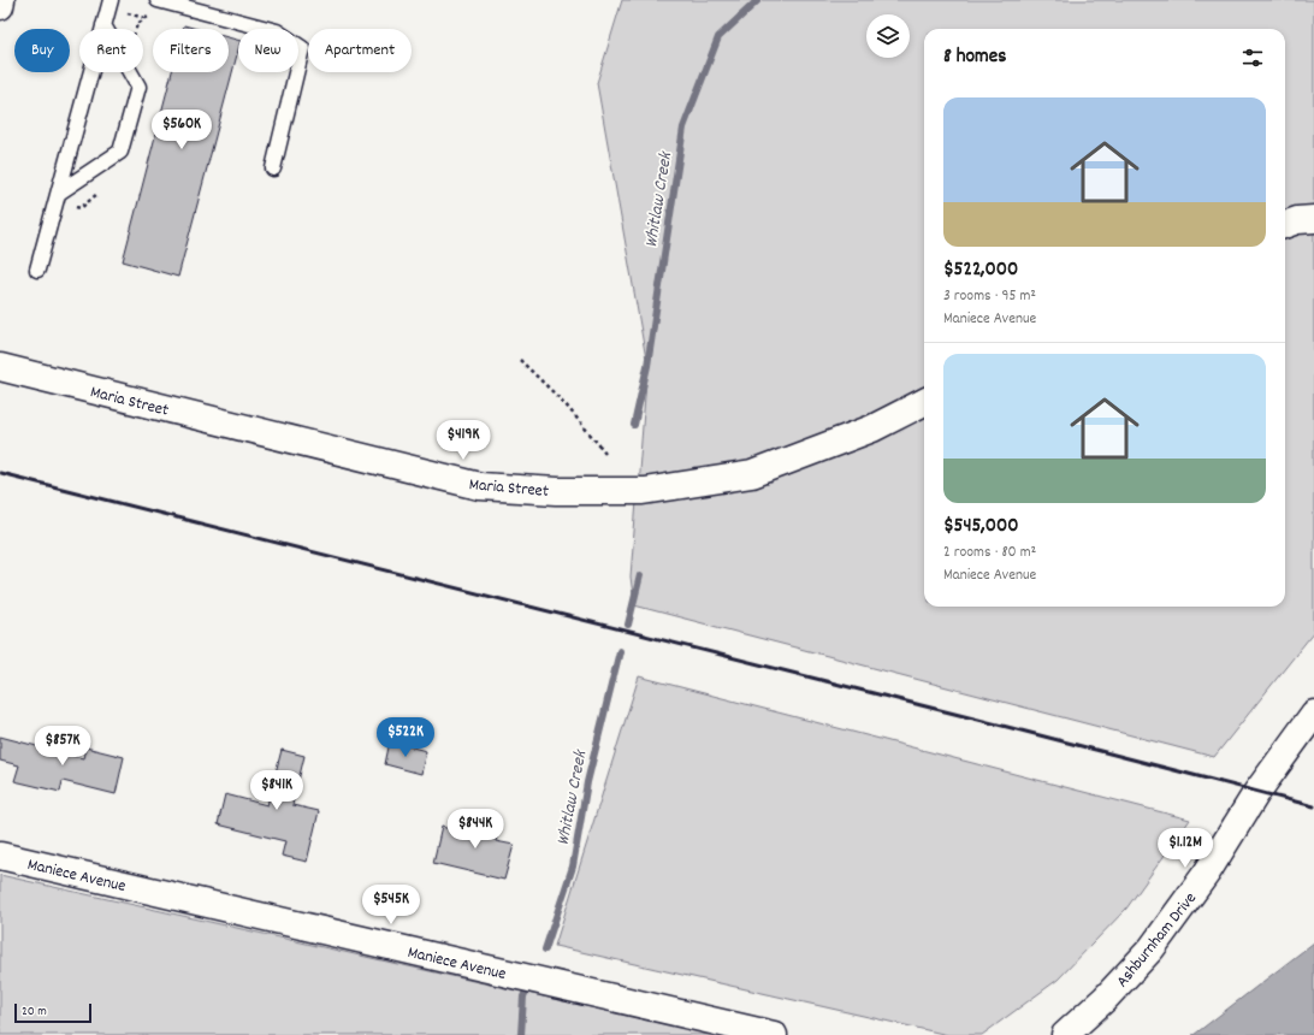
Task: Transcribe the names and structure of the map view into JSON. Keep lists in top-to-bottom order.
{
  "streets": {
    "street": ["Maria Street", "Maniece Avenue", "Ashburnham Drive"]
  },
  "water": ["Whitlaw Creek"],
  "scale_bar": "20 m",
  "page": {
    "chip": [
      "Buy",
      "Rent",
      "Filters",
      "New",
      "Apartment"
    ],
    "heading": "8 homes",
    "list": [
      {
        "name": "$522,000",
        "note": "3 rooms · 95 m² · Maniece Avenue"
      },
      {
        "name": "$545,000",
        "note": "2 rooms · 80 m² · Maniece Avenue"
      }
    ],
    "price": [
      "$560K",
      "$419K",
      "$522K",
      "$857K",
      "$841K",
      "$844K",
      "$1.12M",
      "$545K"
    ],
    "scale": "20 m"
  }
}
